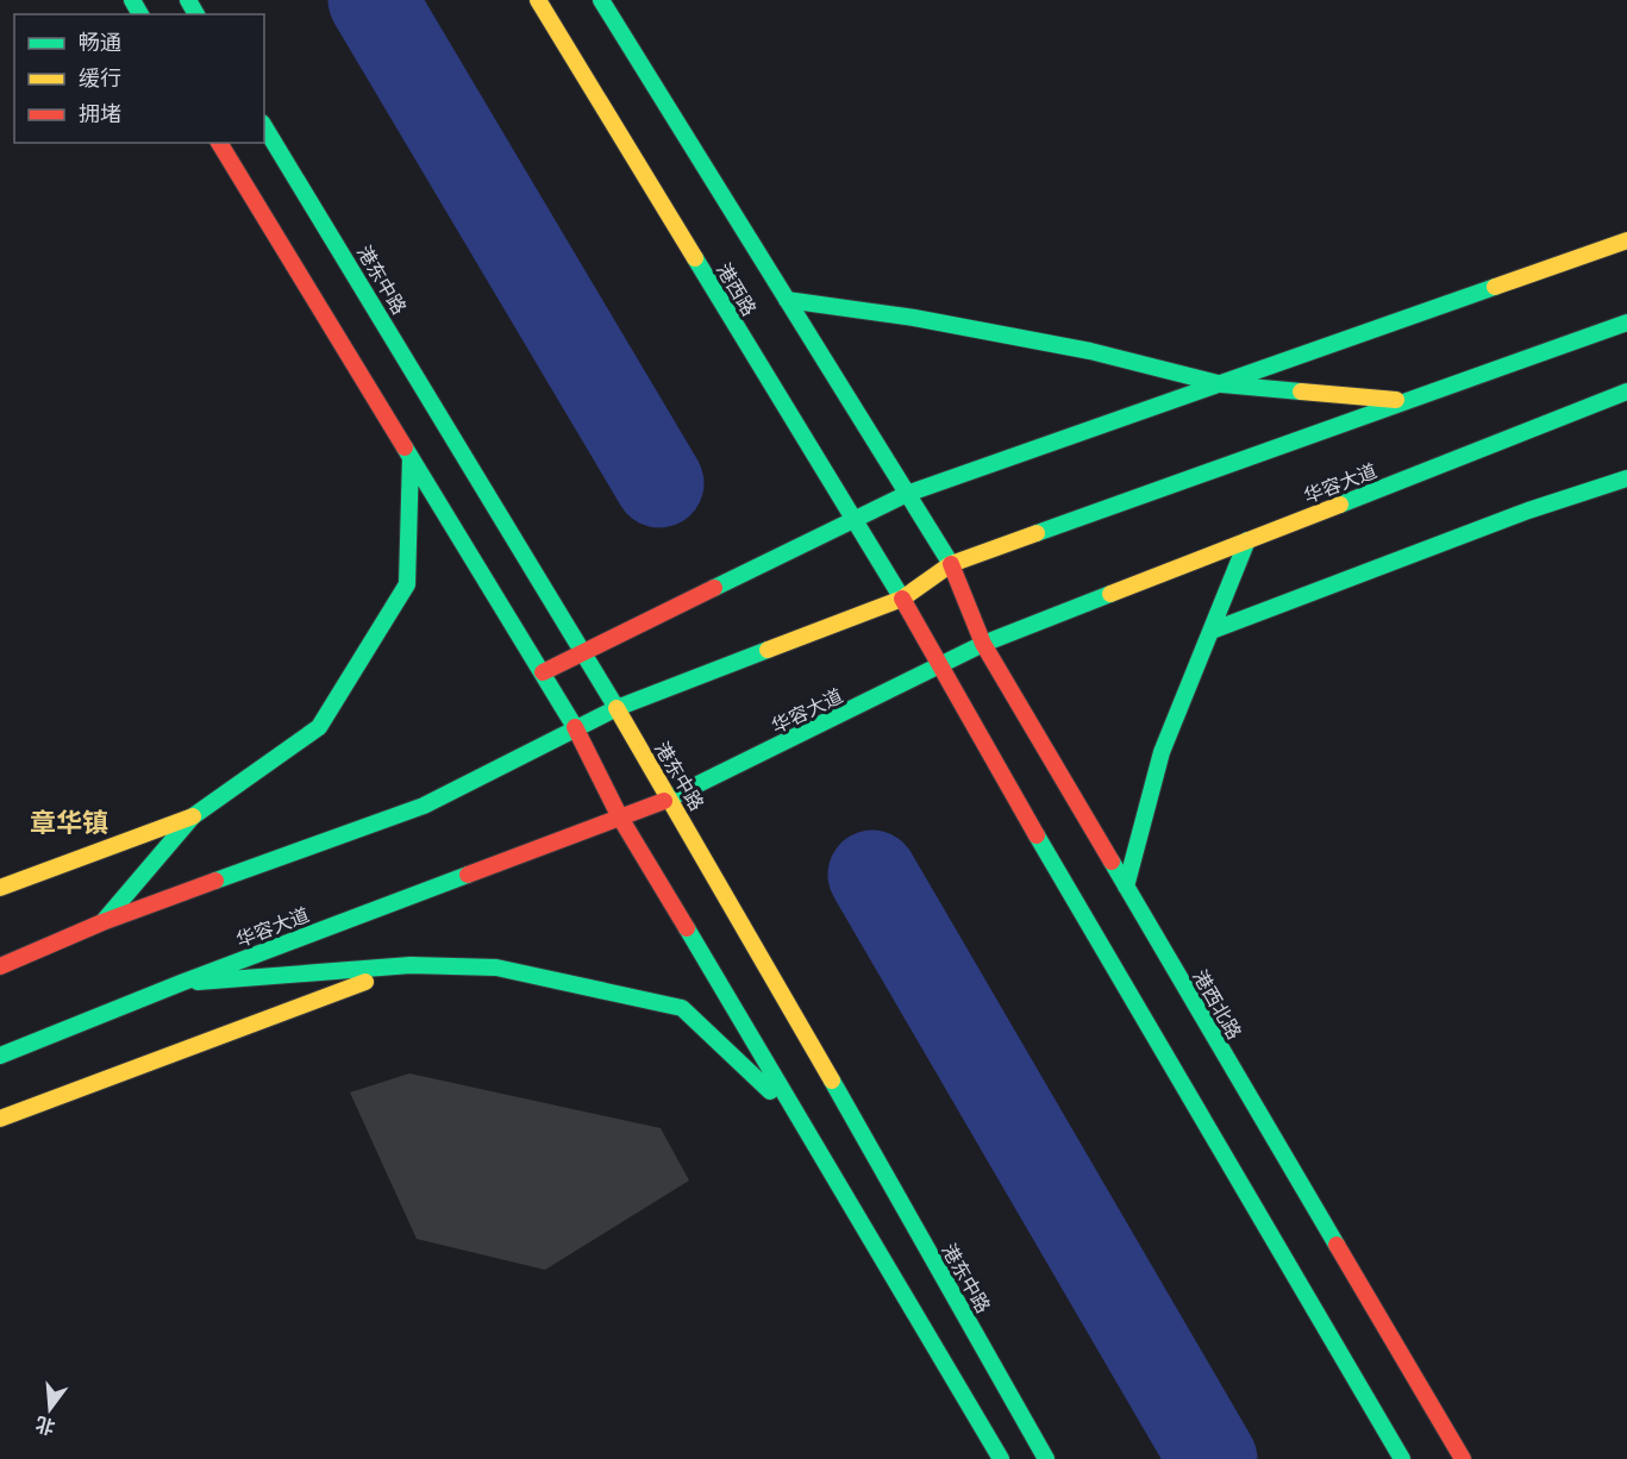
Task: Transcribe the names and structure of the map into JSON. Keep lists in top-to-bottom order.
{
  "streets": {
    "main road": [
      "港东中路",
      "港西路",
      "华容大道",
      "港西北路"
    ]
  },
  "crossings": [
    ["港东中路", "华容大道"],
    ["港西路", "港西北路"],
    ["华容大道", "港西北路"]
  ],
  "districts": ["章华镇"],
  "legend": ["畅通", "缓行", "拥堵"],
  "north": "bottom"
}
